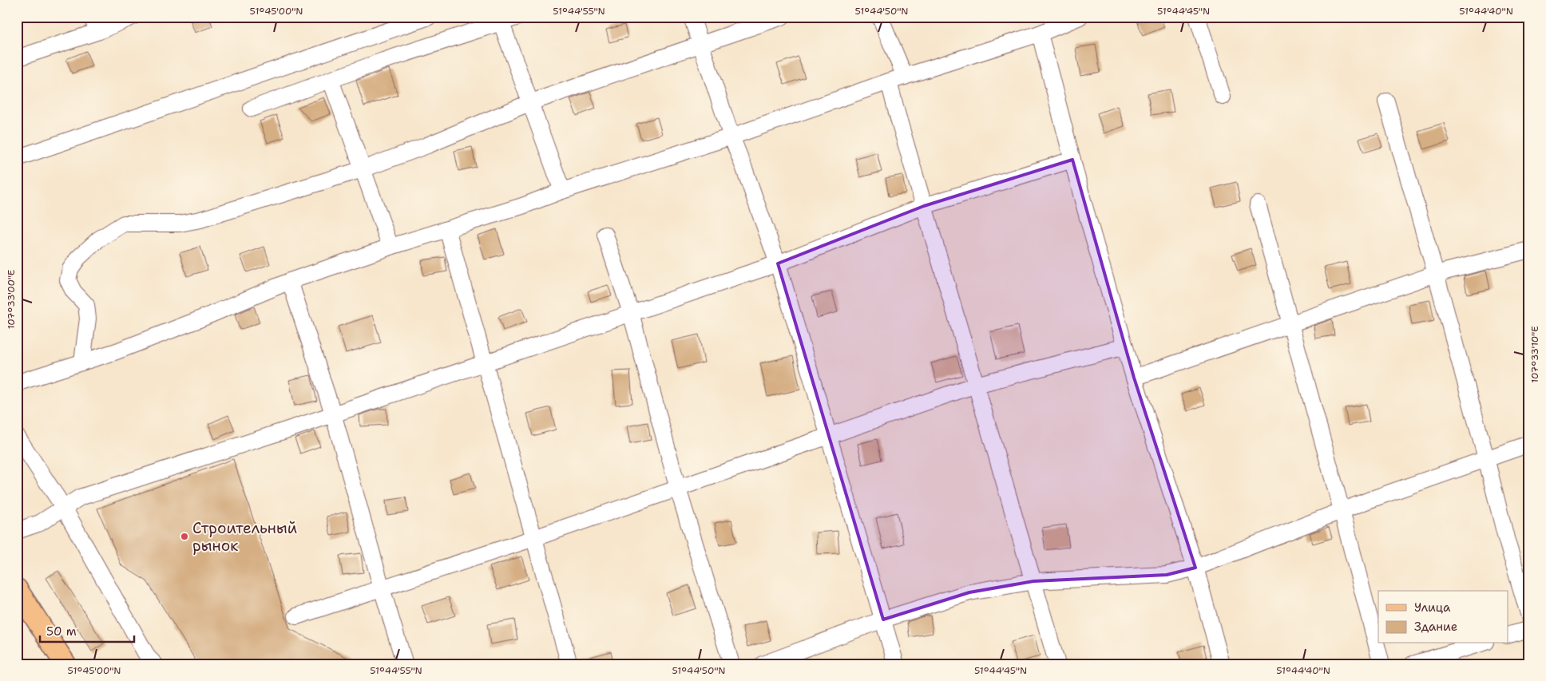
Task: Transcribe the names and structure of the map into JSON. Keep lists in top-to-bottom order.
{
  "places": ["Строительный рынок"],
  "legend": ["Улица", "Здание"],
  "scale_bar": "50 m",
  "coordinates": [
    "51°45'00\"N",
    "51°44'55\"N",
    "51°44'50\"N",
    "51°44'45\"N",
    "51°44'40\"N",
    "107°33'00\"E",
    "107°33'10\"E"
  ]
}
